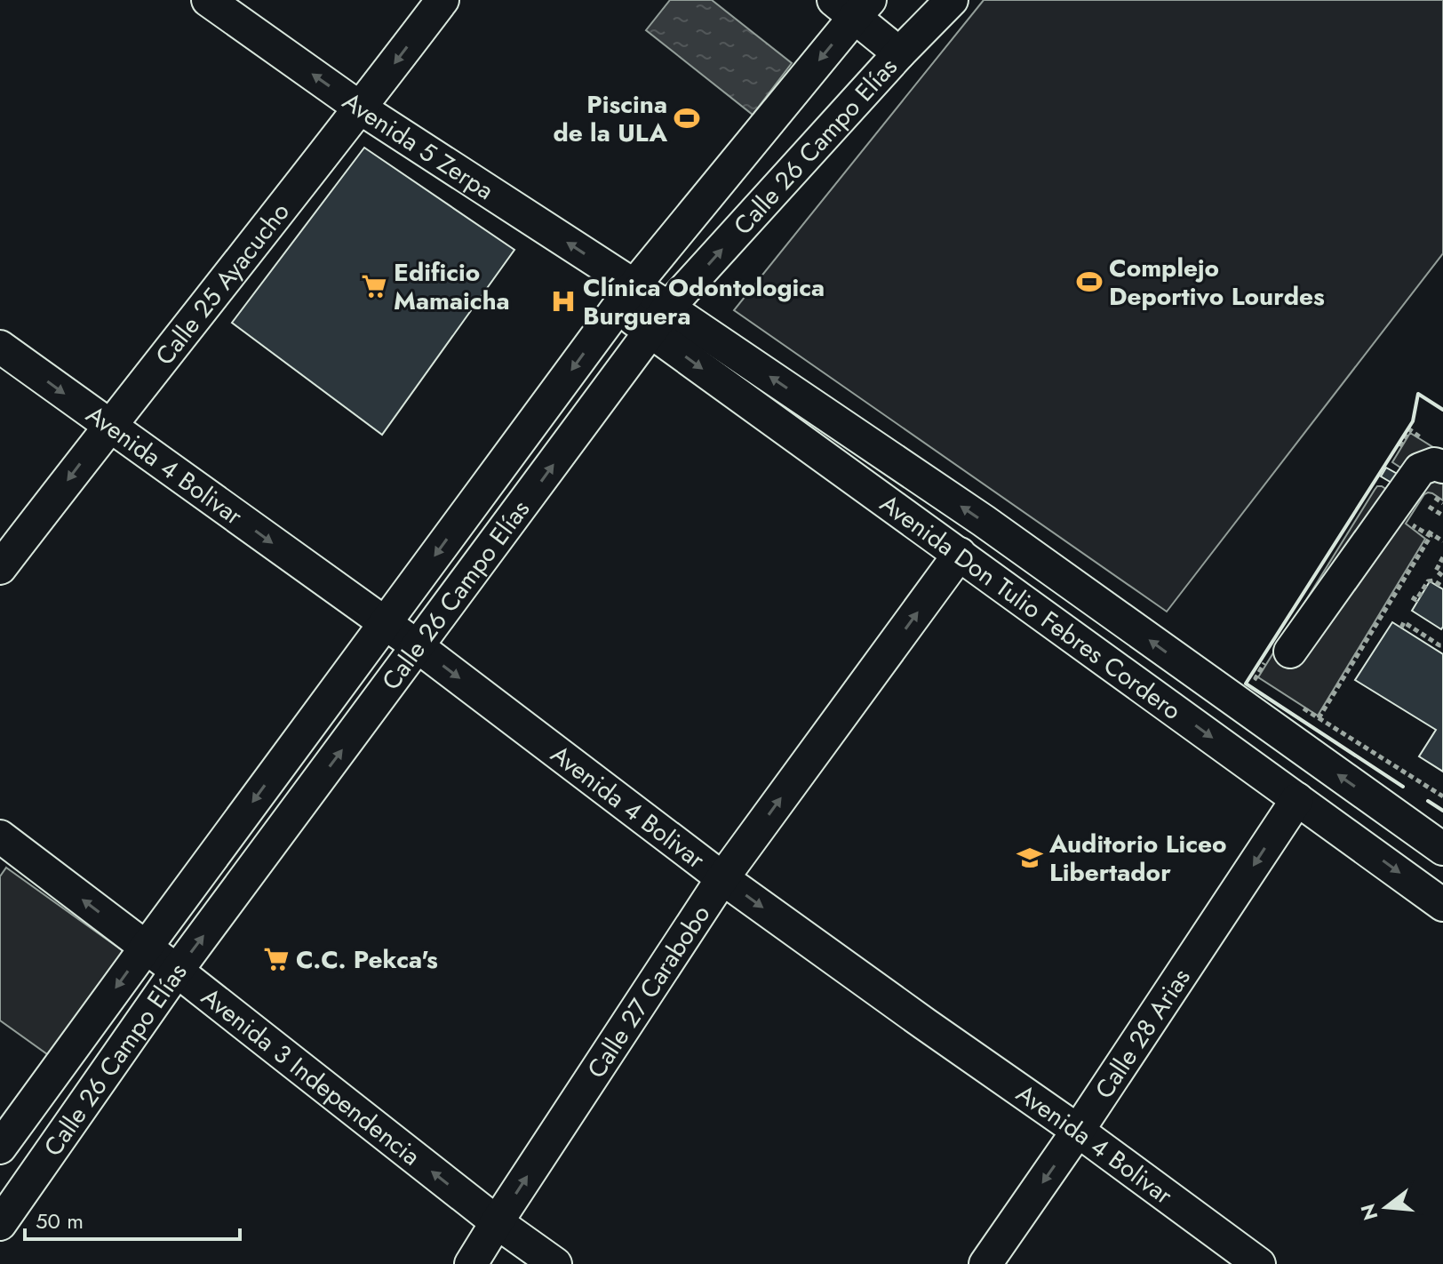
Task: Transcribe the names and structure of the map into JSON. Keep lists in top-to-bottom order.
{
  "streets": {
    "street": [
      "Avenida 5 Zerpa",
      "Calle 26 Campo Elías",
      "Calle 25 Ayacucho",
      "Avenida 4 Bolivar",
      "Avenida Don Tulio Febres Cordero",
      "Calle 27 Carabobo",
      "Calle 28 Arias",
      "Avenida 3 Independencia"
    ]
  },
  "crossings": [
    ["Avenida 5 Zerpa", "Calle 26 Campo Elías"],
    ["Avenida 5 Zerpa", "Calle 25 Ayacucho"],
    ["Avenida 5 Zerpa", "Avenida Don Tulio Febres Cordero"],
    ["Calle 26 Campo Elías", "Avenida 4 Bolivar"],
    ["Calle 26 Campo Elías", "Avenida Don Tulio Febres Cordero"],
    ["Calle 26 Campo Elías", "Avenida 3 Independencia"],
    ["Calle 25 Ayacucho", "Avenida 4 Bolivar"],
    ["Avenida 4 Bolivar", "Calle 27 Carabobo"],
    ["Avenida 4 Bolivar", "Calle 28 Arias"],
    ["Avenida Don Tulio Febres Cordero", "Calle 27 Carabobo"],
    ["Avenida Don Tulio Febres Cordero", "Calle 28 Arias"],
    ["Calle 27 Carabobo", "Avenida 3 Independencia"]
  ],
  "one_way": [
    "Avenida 5 Zerpa",
    "Calle 25 Ayacucho",
    "Avenida 4 Bolivar",
    "Calle 27 Carabobo",
    "Calle 28 Arias",
    "Avenida 3 Independencia"
  ],
  "places": {
    "sports": ["Piscina de la ULA", "Complejo Deportivo Lourdes"],
    "supermarket": ["Edificio Mamaicha", "C.C. Pekca's"],
    "hospital": ["Clínica Odontologica Burguera"],
    "school or university": ["Auditorio Liceo Libertador"]
  },
  "scale_bar": "50 m",
  "north": "left"
}
